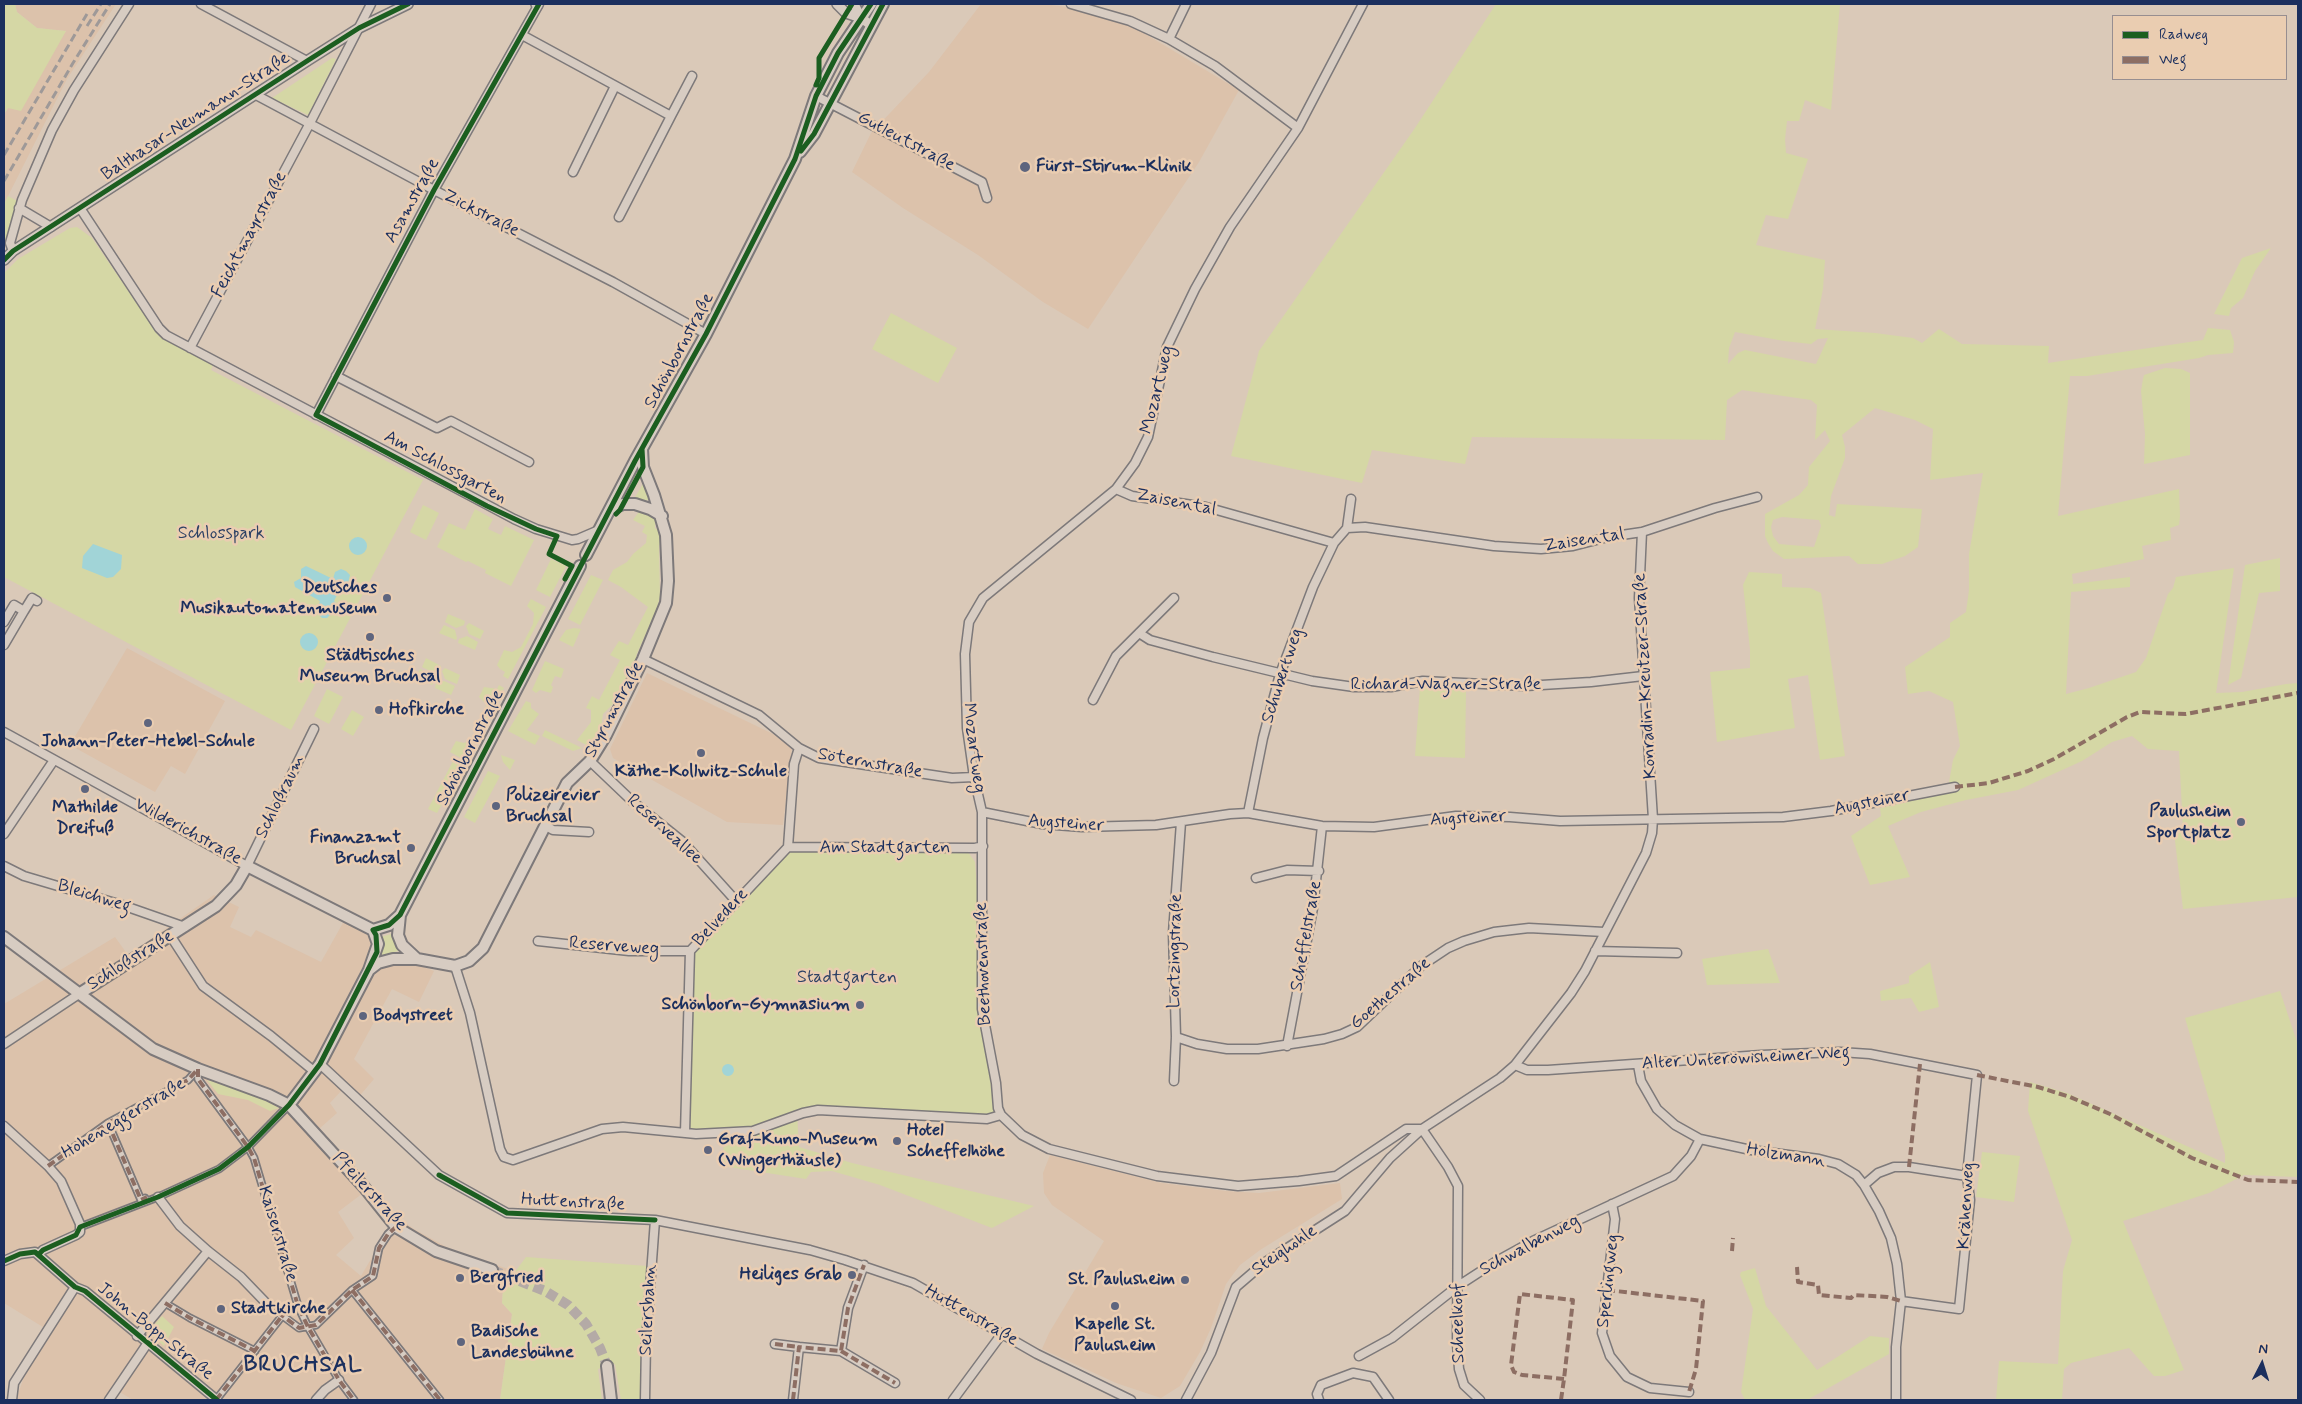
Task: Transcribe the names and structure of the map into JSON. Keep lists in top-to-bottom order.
{
  "streets": {
    "main road": [
      "Schönbornstraße",
      "Styrumstraße",
      "Wilderichstraße",
      "Schloßstraße",
      "Pfeilerstraße"
    ],
    "street": [
      "Balthasar-Neumann-Straße",
      "Gutleutstraße",
      "Asamstraße",
      "Zickstraße",
      "Feichtmayrstraße",
      "Mozartweg",
      "Am Schlossgarten",
      "Zaisental",
      "Schubertweg",
      "Konradin-Kreutzer-Straße",
      "Richard-Wagner-Straße",
      "Söternstraße",
      "Schloßraum",
      "Augsteiner",
      "Reserveallee",
      "Am Stadtgarten",
      "Bleichweg",
      "Belvedere",
      "Scheffelstraße",
      "Reserveweg",
      "Lortzingstraße",
      "Beethovenstraße",
      "Goethestraße",
      "Alter Unteröwisheimer Weg",
      "Hoheneggerstraße",
      "Holzmann",
      "Huttenstraße",
      "Krähenweg",
      "Kaiserstraße",
      "Schwalbenweg",
      "Steighohle",
      "Sperlingweg",
      "Seilersbahn",
      "Scheelkopf",
      "John-Bopp-Straße"
    ]
  },
  "crossings": [
    ["Balthasar-Neumann-Straße", "Zickstraße"],
    ["Balthasar-Neumann-Straße", "Am Schlossgarten"],
    ["Gutleutstraße", "Schönbornstraße"],
    ["Asamstraße", "Zickstraße"],
    ["Asamstraße", "Am Schlossgarten"],
    ["Zickstraße", "Feichtmayrstraße"],
    ["Zickstraße", "Schönbornstraße"],
    ["Feichtmayrstraße", "Am Schlossgarten"],
    ["Schönbornstraße", "Am Schlossgarten"],
    ["Schönbornstraße", "Styrumstraße"],
    ["Mozartweg", "Zaisental"],
    ["Mozartweg", "Söternstraße"],
    ["Mozartweg", "Augsteiner"],
    ["Mozartweg", "Beethovenstraße"],
    ["Zaisental", "Schubertweg"],
    ["Zaisental", "Konradin-Kreutzer-Straße"],
    ["Schubertweg", "Richard-Wagner-Straße"],
    ["Schubertweg", "Augsteiner"],
    ["Konradin-Kreutzer-Straße", "Richard-Wagner-Straße"],
    ["Konradin-Kreutzer-Straße", "Augsteiner"],
    ["Konradin-Kreutzer-Straße", "Goethestraße"],
    ["Konradin-Kreutzer-Straße", "Alter Unteröwisheimer Weg"],
    ["Konradin-Kreutzer-Straße", "Steighohle"],
    ["Konradin-Kreutzer-Straße", "Scheelkopf"],
    ["Styrumstraße", "Söternstraße"],
    ["Styrumstraße", "Reserveallee"],
    ["Schloßraum", "Wilderichstraße"],
    ["Schloßraum", "Schloßstraße"],
    ["Augsteiner", "Scheffelstraße"],
    ["Augsteiner", "Lortzingstraße"],
    ["Augsteiner", "Beethovenstraße"],
    ["Reserveallee", "Belvedere"],
    ["Wilderichstraße", "Schloßstraße"],
    ["Am Stadtgarten", "Belvedere"],
    ["Am Stadtgarten", "Beethovenstraße"],
    ["Bleichweg", "Schloßstraße"],
    ["Belvedere", "Reserveweg"],
    ["Scheffelstraße", "Goethestraße"],
    ["Lortzingstraße", "Goethestraße"],
    ["Schloßstraße", "Huttenstraße"],
    ["Alter Unteröwisheimer Weg", "Holzmann"],
    ["Alter Unteröwisheimer Weg", "Krähenweg"],
    ["Hoheneggerstraße", "Kaiserstraße"],
    ["Holzmann", "Krähenweg"],
    ["Holzmann", "Schwalbenweg"],
    ["Huttenstraße", "Seilersbahn"],
    ["Schwalbenweg", "Sperlingweg"],
    ["Schwalbenweg", "Scheelkopf"],
    ["Steighohle", "Scheelkopf"]
  ],
  "districts": ["BRUCHSAL"],
  "parks": ["Schlosspark", "Stadtgarten"],
  "places": [
    "Fürst-Stirum-Klinik",
    "Deutsches Musikautomatenmuseum",
    "Städtisches Museum Bruchsal",
    "Hofkirche",
    "Johann-Peter-Hebel-Schule",
    "Käthe-Kollwitz-Schule",
    "Mathilde Dreifuß",
    "Polizeirevier Bruchsal",
    "Paulusheim Sportplatz",
    "Finanzamt Bruchsal",
    "Schönborn-Gymnasium",
    "Bodystreet",
    "Hotel Scheffelhöhe",
    "Graf-Kuno-Museum (Wingerthäusle)",
    "Heiliges Grab",
    "Bergfried",
    "St. Paulusheim",
    "Kapelle St. Paulusheim",
    "Stadtkirche",
    "Badische Landesbühne"
  ],
  "legend": ["Radweg", "Weg"],
  "north": "top"
}
